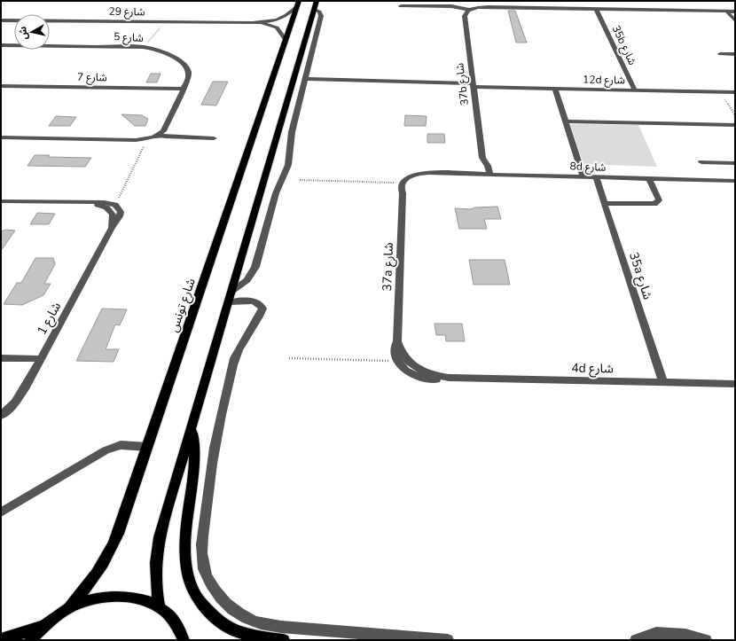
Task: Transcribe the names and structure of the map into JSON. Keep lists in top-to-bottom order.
{
  "streets": {
    "main road": ["شارع تونس"],
    "street": [
      "شارع 29",
      "شارع 5",
      "35b شارع",
      "شارع 7",
      "12d شارع",
      "37b شارع",
      "8d شارع",
      "37a شارع",
      "35a شارع",
      "شارع 1",
      "4d شارع"
    ]
  },
  "crossings": [
    ["شارع 29", "شارع تونس"],
    ["شارع 5", "شارع 7"],
    ["35b شارع", "12d شارع"],
    ["12d شارع", "37b شارع"],
    ["37b شارع", "8d شارع"],
    ["8d شارع", "37a شارع"],
    ["8d شارع", "35a شارع"],
    ["37a شارع", "4d شارع"],
    ["35a شارع", "4d شارع"]
  ],
  "north": "left"
}
